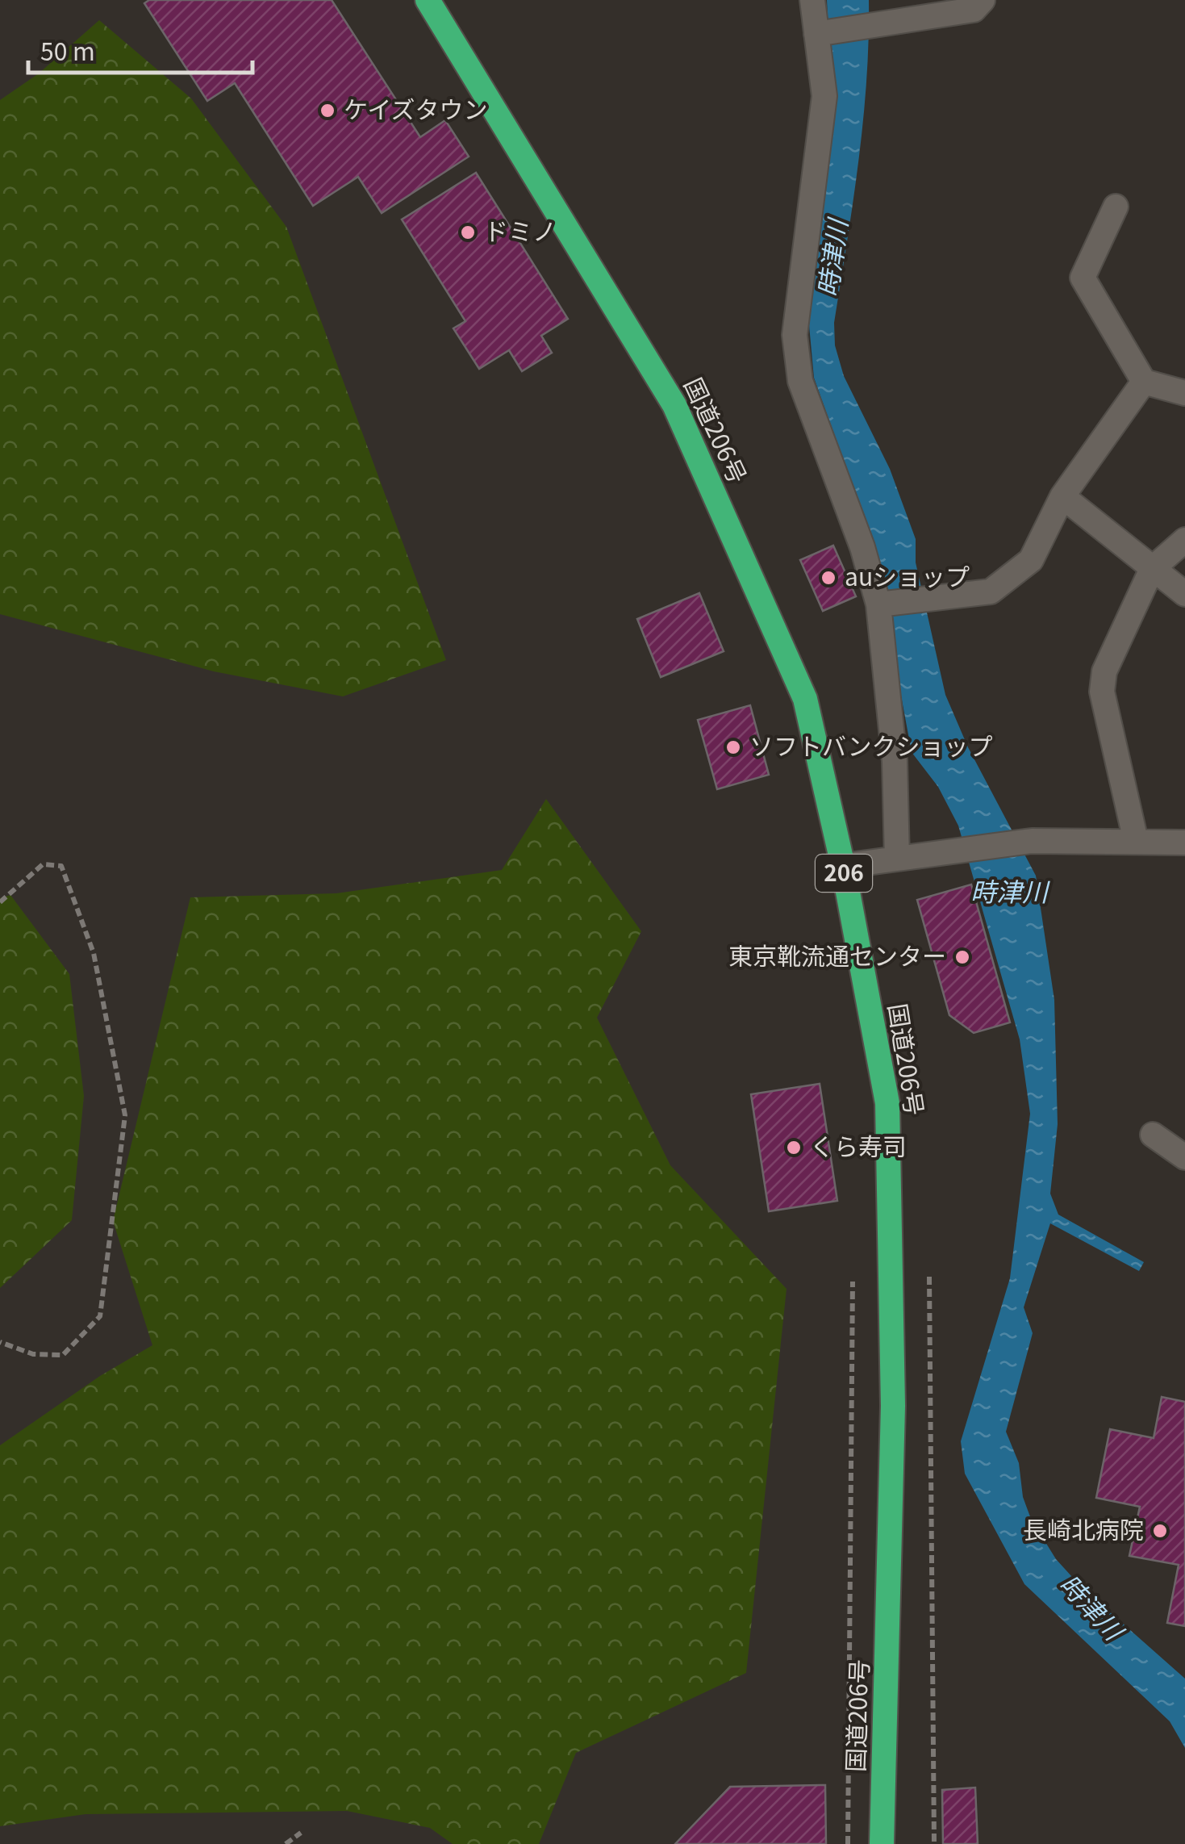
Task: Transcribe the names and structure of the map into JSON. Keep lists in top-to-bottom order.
{
  "streets": {
    "highway": ["国道206号", "206"]
  },
  "water": ["時津川"],
  "places": [
    "ケイズタウン",
    "ドミノ",
    "auショップ",
    "ソフトバンクショップ",
    "東京靴流通センター",
    "くら寿司",
    "長崎北病院"
  ],
  "scale_bar": "50 m"
}
